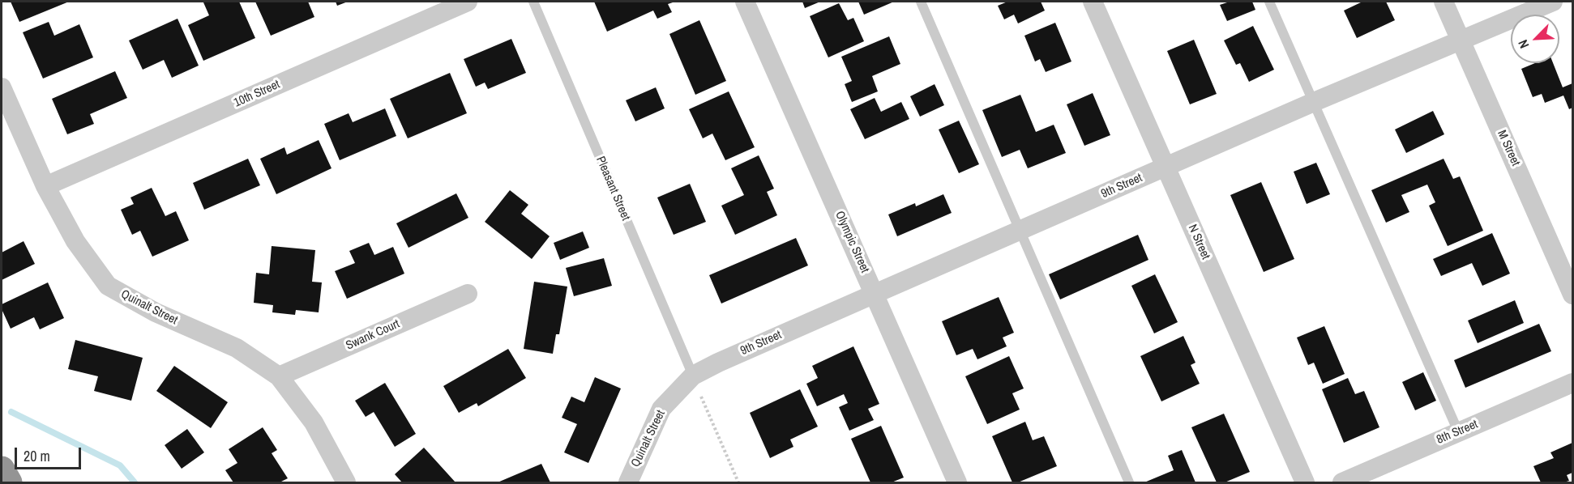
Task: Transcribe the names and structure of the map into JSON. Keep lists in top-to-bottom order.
{
  "streets": {
    "street": [
      "10th Street",
      "M Street",
      "9th Street",
      "Olympic Street",
      "N Street",
      "Quinalt Street",
      "Swank Court",
      "8th Street"
    ],
    "lane": ["Pleasant Street"]
  },
  "crossings": [
    ["10th Street", "Quinalt Street"],
    ["M Street", "9th Street"],
    ["9th Street", "Pleasant Street"],
    ["9th Street", "Olympic Street"],
    ["9th Street", "N Street"],
    ["9th Street", "Quinalt Street"],
    ["Pleasant Street", "Quinalt Street"],
    ["Quinalt Street", "Swank Court"]
  ],
  "scale_bar": "20 m",
  "north": "bottom left"
}
